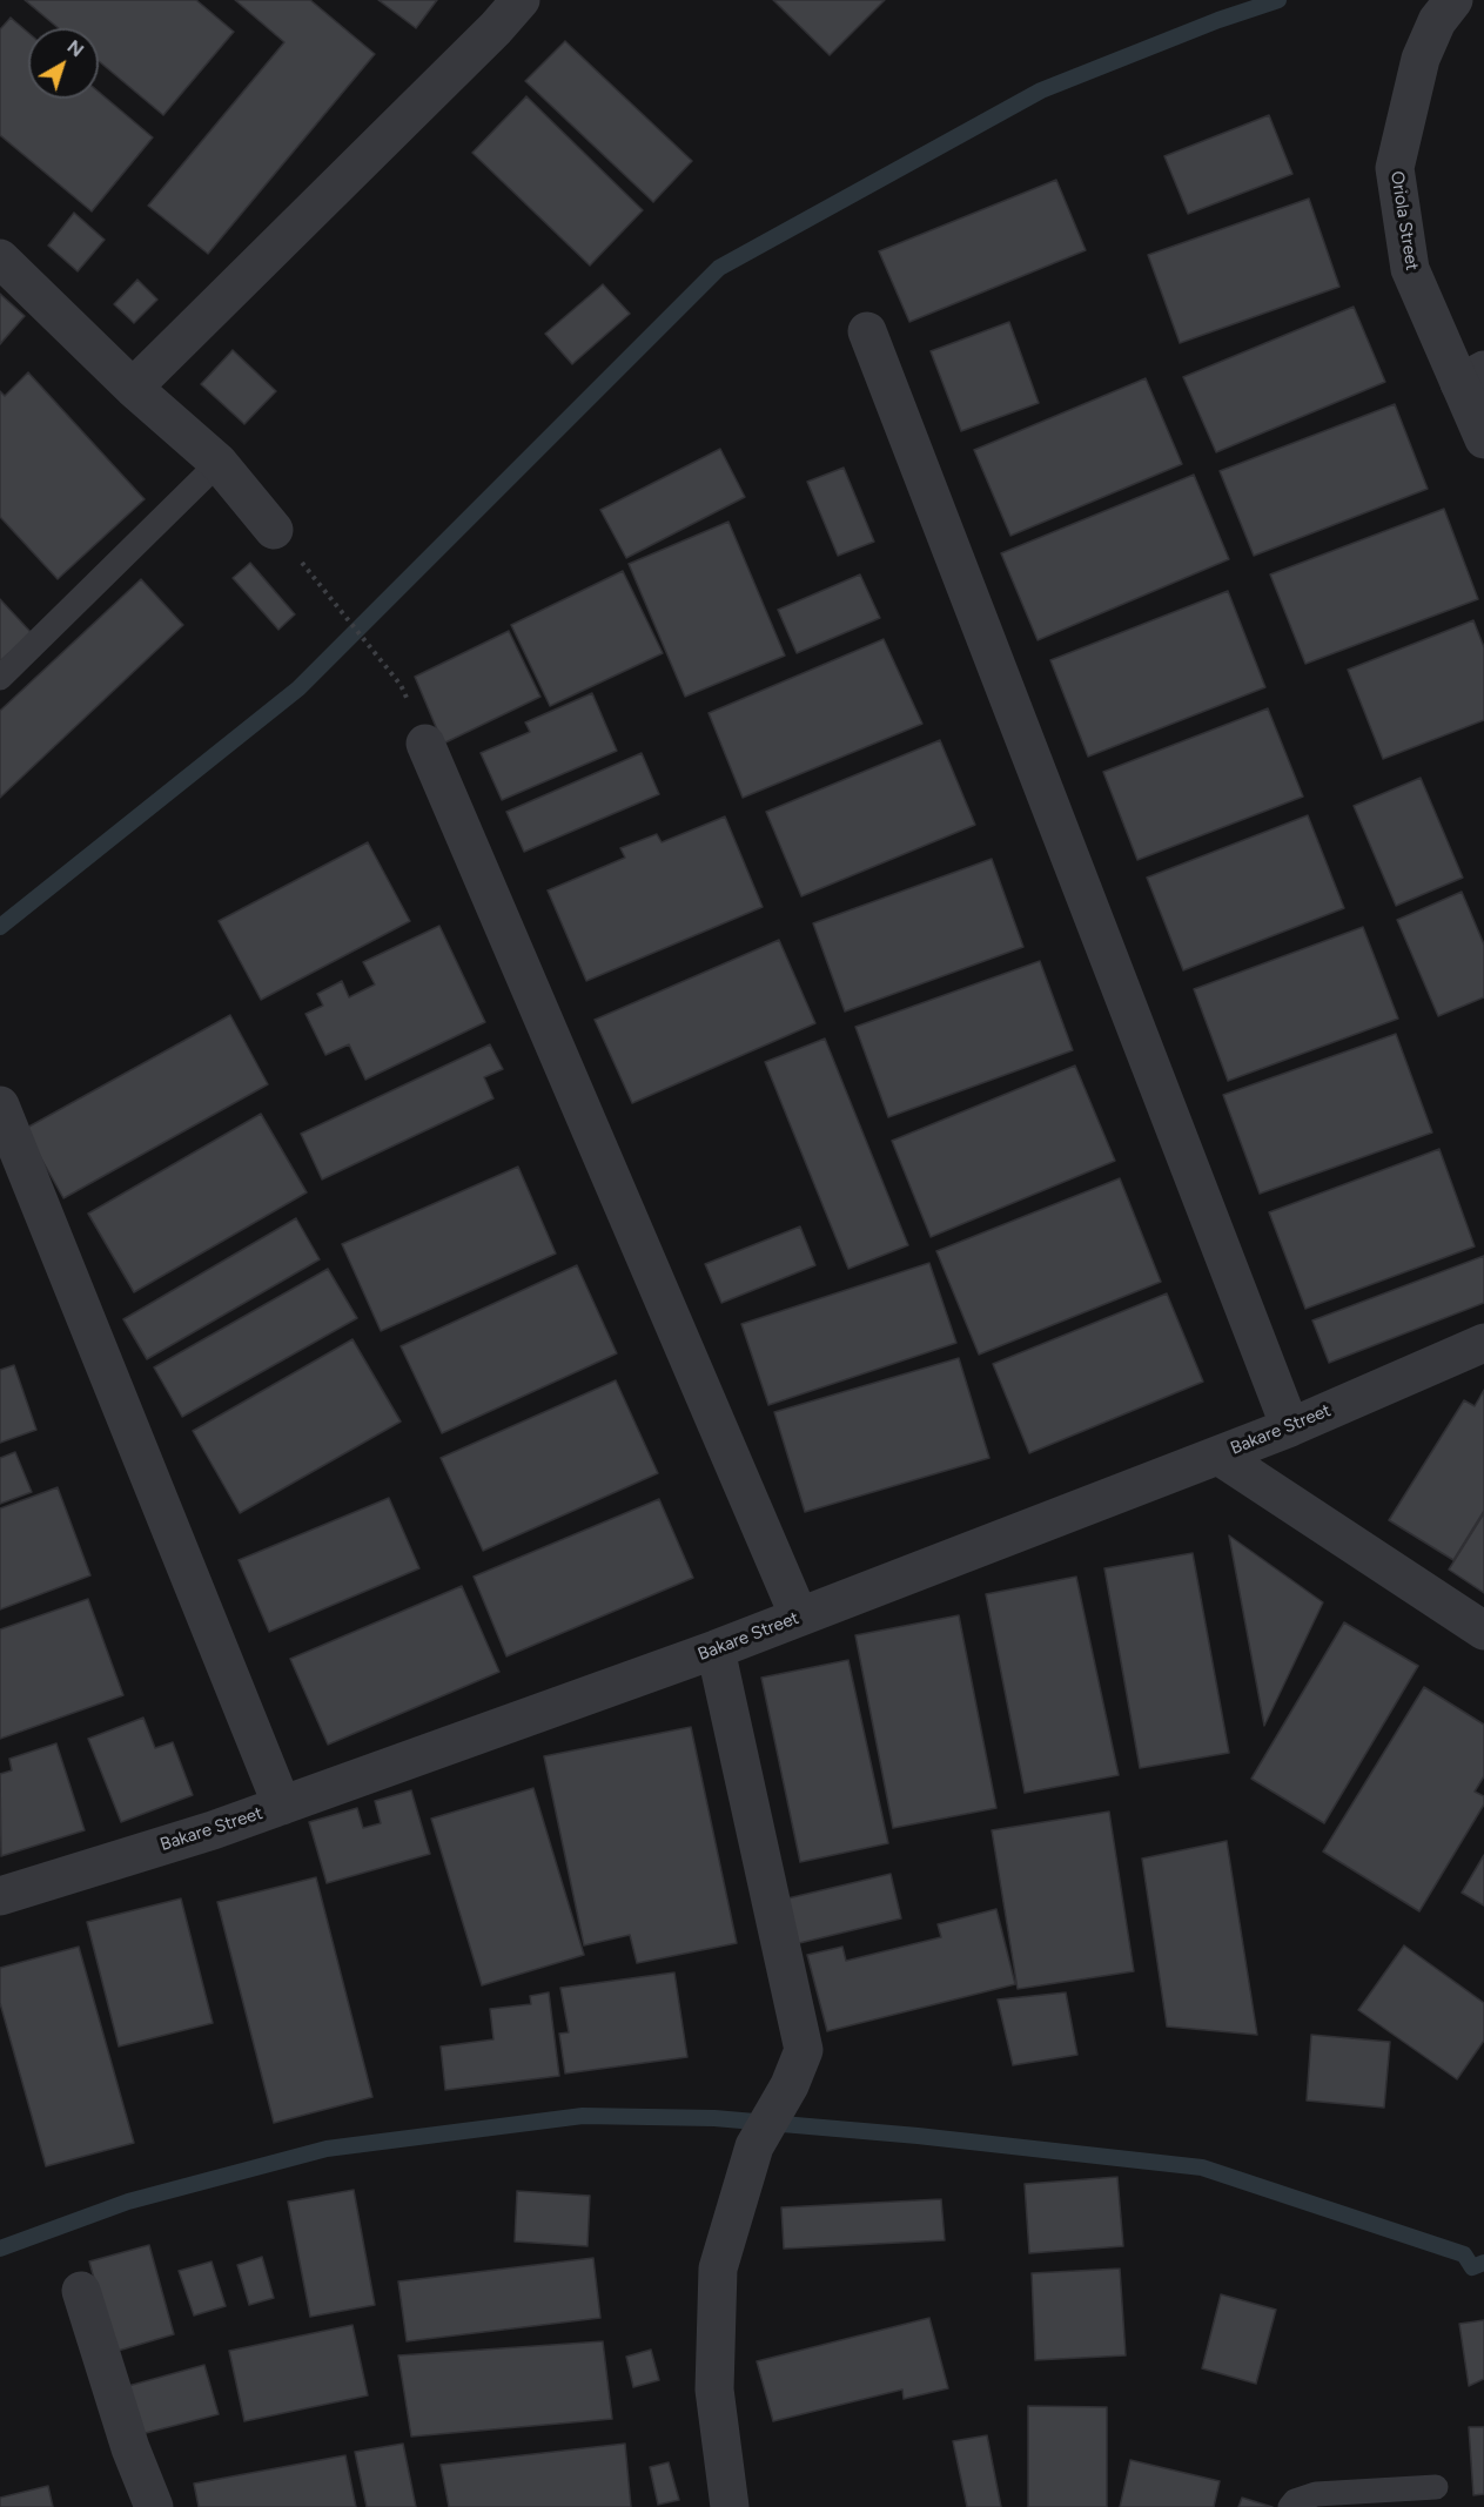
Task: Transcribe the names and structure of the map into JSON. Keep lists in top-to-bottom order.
{
  "streets": {
    "street": ["Oriola Street", "Bakare Street"]
  },
  "north": "top right"
}
